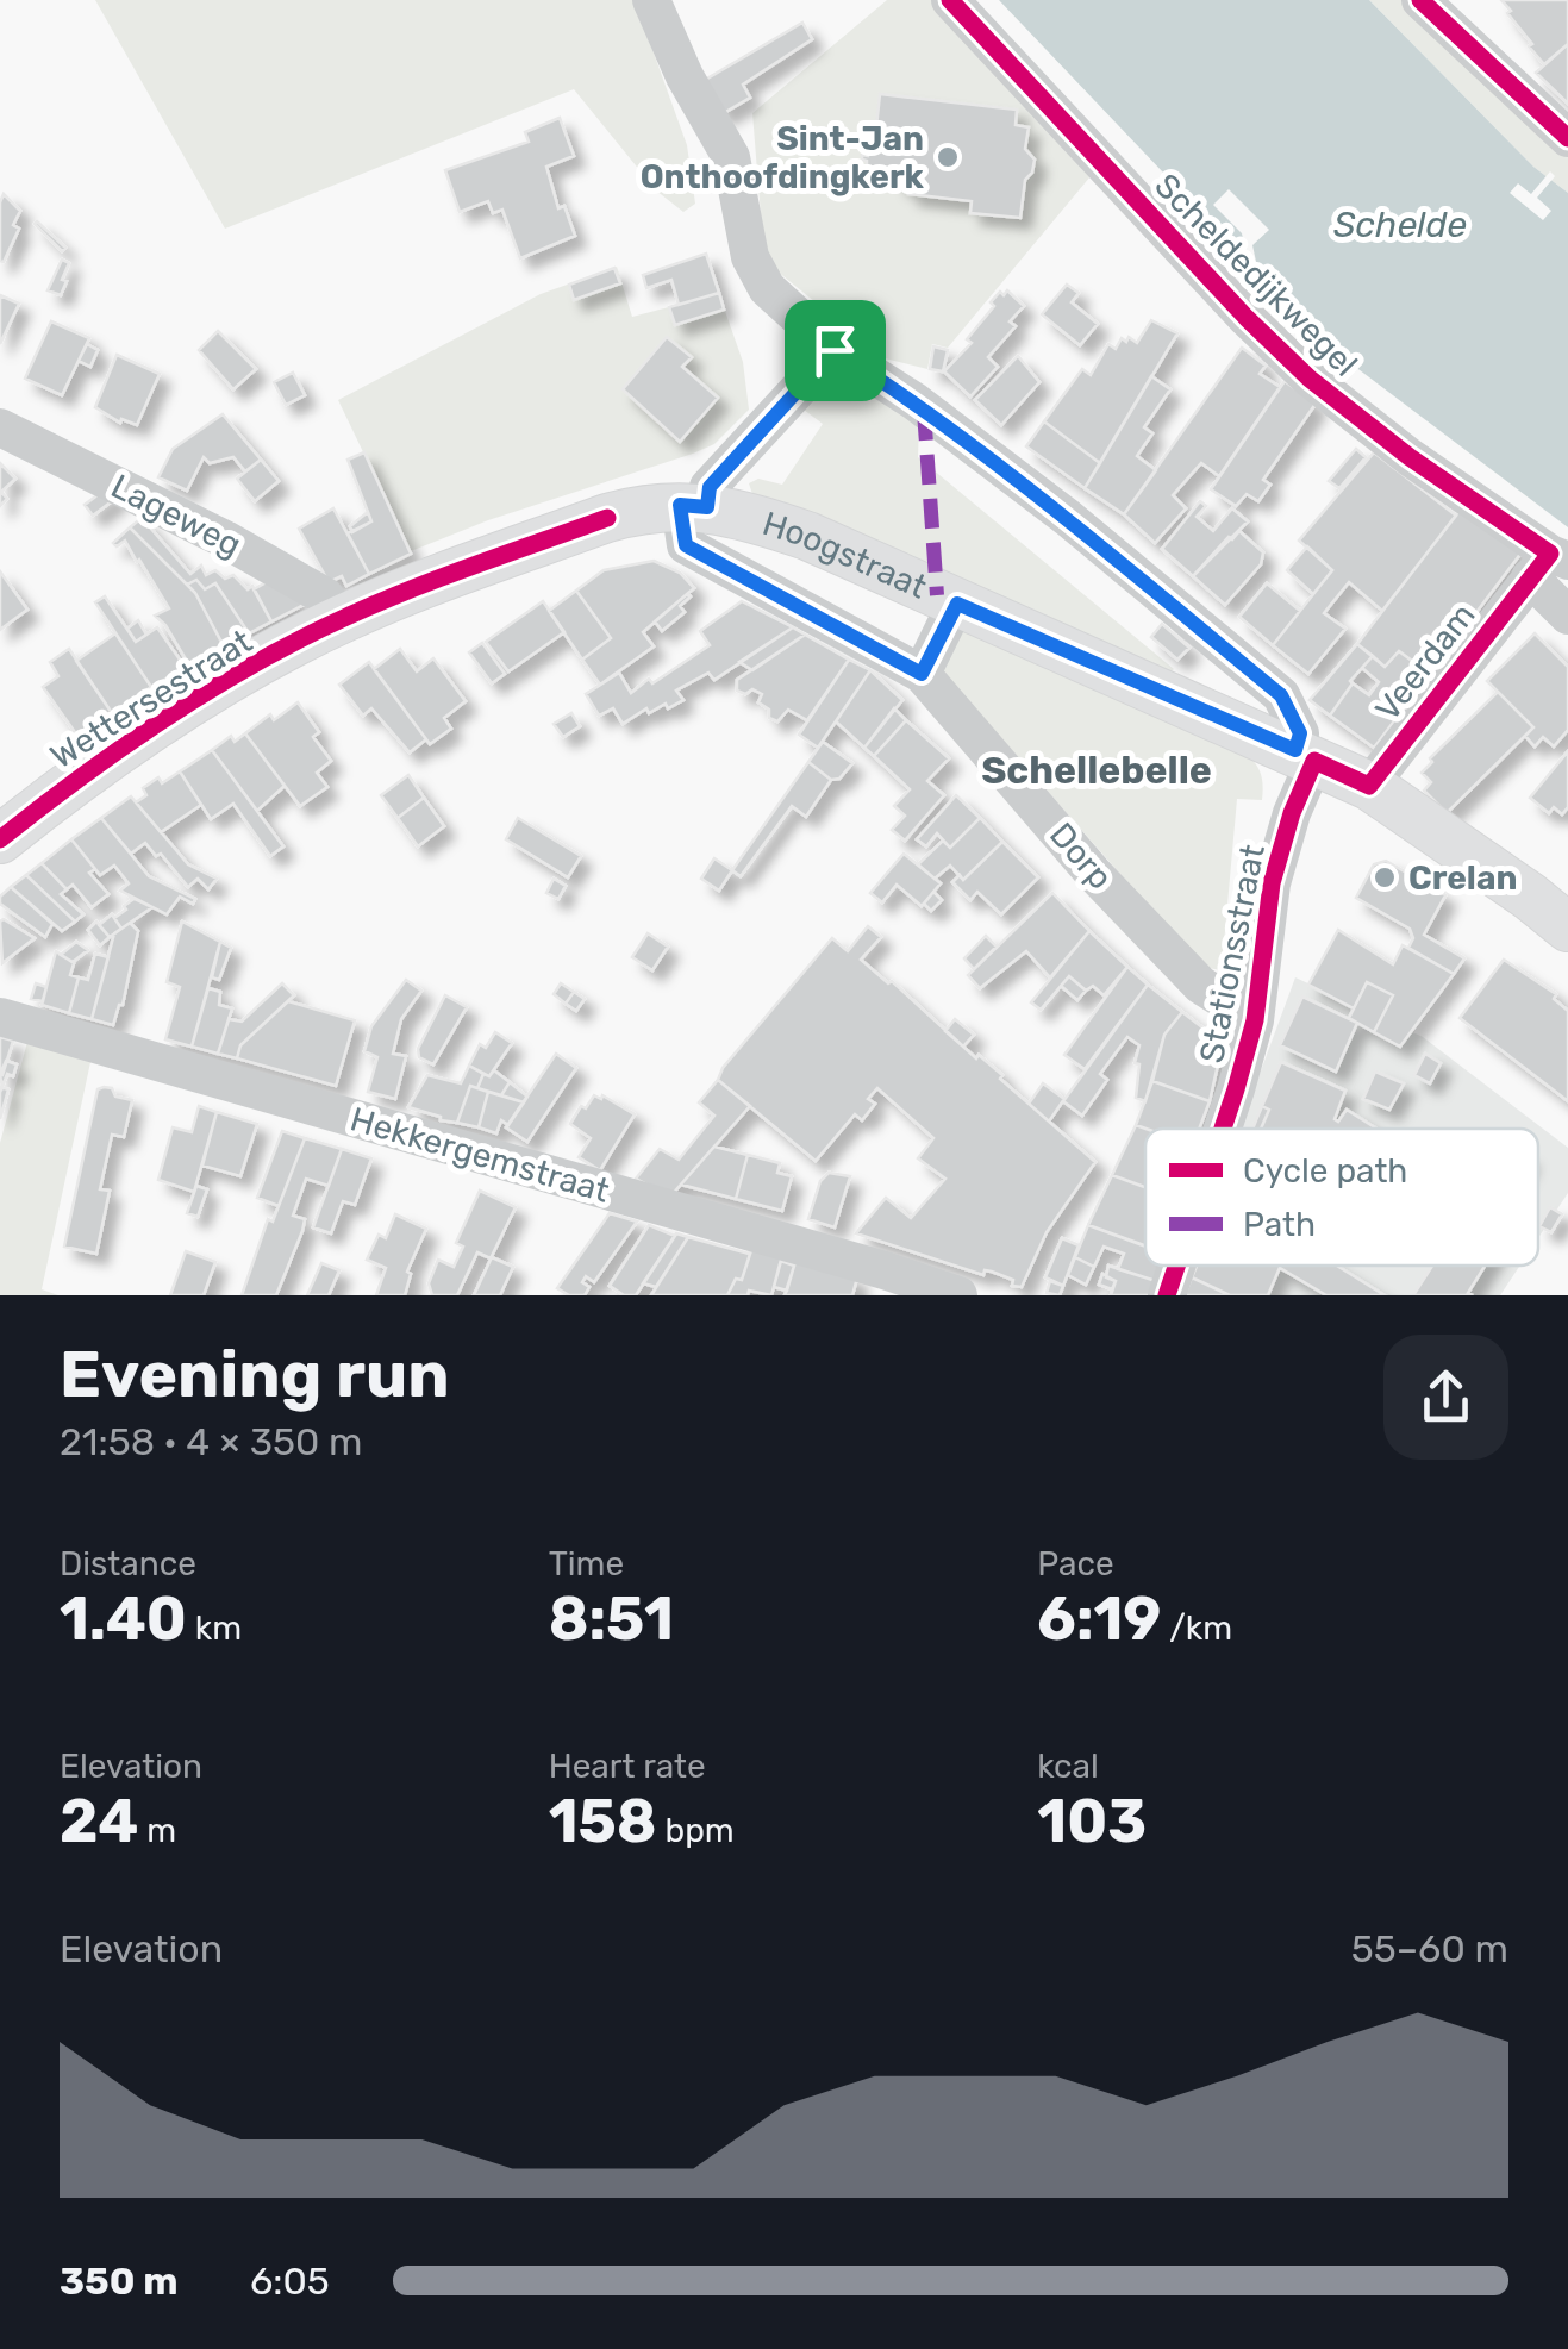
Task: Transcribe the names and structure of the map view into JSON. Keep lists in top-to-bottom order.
{
  "streets": {
    "main road": ["Hoogstraat", "Wettersestraat"],
    "street": [
      "Scheldedijkwegel",
      "Lageweg",
      "Veerdam",
      "Dorp",
      "Stationsstraat",
      "Hekkergemstraat"
    ]
  },
  "crossings": [
    ["Scheldedijkwegel", "Veerdam"],
    ["Lageweg", "Wettersestraat"],
    ["Hoogstraat", "Veerdam"],
    ["Hoogstraat", "Wettersestraat"],
    ["Hoogstraat", "Dorp"],
    ["Hoogstraat", "Stationsstraat"],
    ["Dorp", "Stationsstraat"]
  ],
  "districts": ["Schellebelle"],
  "water": ["Schelde"],
  "places": ["Sint-Jan Onthoofdingkerk", "Crelan"],
  "legend": ["Cycle path", "Path"],
  "page": {
    "heading": ["Evening run", "21:58 · 4 × 350 m"],
    "stats": [
      ["Distance", "1.40 km"],
      ["Time", "8:51"],
      ["Pace", "6:19 /km"],
      ["Elevation", "24 m"],
      ["Heart rate", "158 bpm"],
      ["kcal", "103"]
    ],
    "chart": ["Elevation", "55–60 m"],
    "list": [
      {
        "name": "350 m",
        "note": "6:05"
      }
    ]
  }
}
